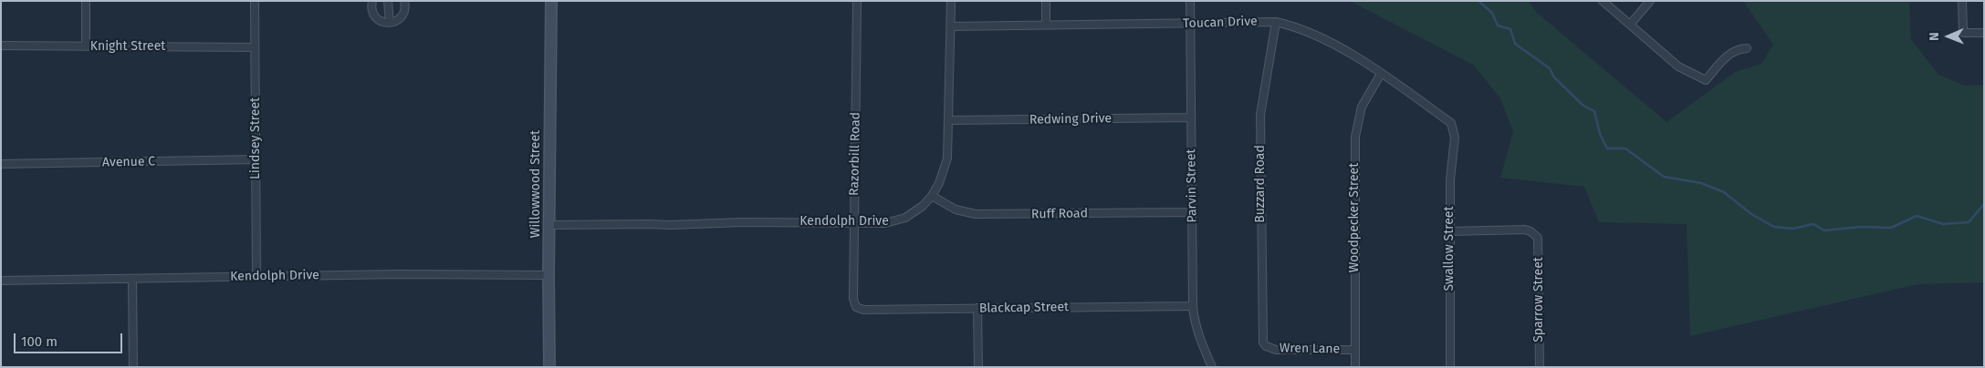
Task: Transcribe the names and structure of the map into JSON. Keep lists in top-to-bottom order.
{
  "streets": {
    "street": [
      "Toucan Drive",
      "Knight Street",
      "Redwing Drive",
      "Lindsey Street",
      "Razorbill Road",
      "Avenue C",
      "Willowwood Street",
      "Buzzard Road",
      "Parvin Street",
      "Ruff Road",
      "Woodpecker Street",
      "Kendolph Drive",
      "Swallow Street",
      "Sparrow Street",
      "Blackcap Street",
      "Wren Lane"
    ]
  },
  "crossings": [
    ["Toucan Drive", "Buzzard Road"],
    ["Toucan Drive", "Parvin Street"],
    ["Toucan Drive", "Woodpecker Street"],
    ["Toucan Drive", "Kendolph Drive"],
    ["Toucan Drive", "Swallow Street"],
    ["Knight Street", "Lindsey Street"],
    ["Redwing Drive", "Parvin Street"],
    ["Redwing Drive", "Kendolph Drive"],
    ["Lindsey Street", "Avenue C"],
    ["Lindsey Street", "Kendolph Drive"],
    ["Razorbill Road", "Kendolph Drive"],
    ["Razorbill Road", "Blackcap Street"],
    ["Willowwood Street", "Kendolph Drive"],
    ["Buzzard Road", "Wren Lane"],
    ["Parvin Street", "Ruff Road"],
    ["Parvin Street", "Blackcap Street"],
    ["Ruff Road", "Kendolph Drive"],
    ["Woodpecker Street", "Wren Lane"],
    ["Swallow Street", "Sparrow Street"]
  ],
  "scale_bar": "100 m",
  "north": "left"
}
